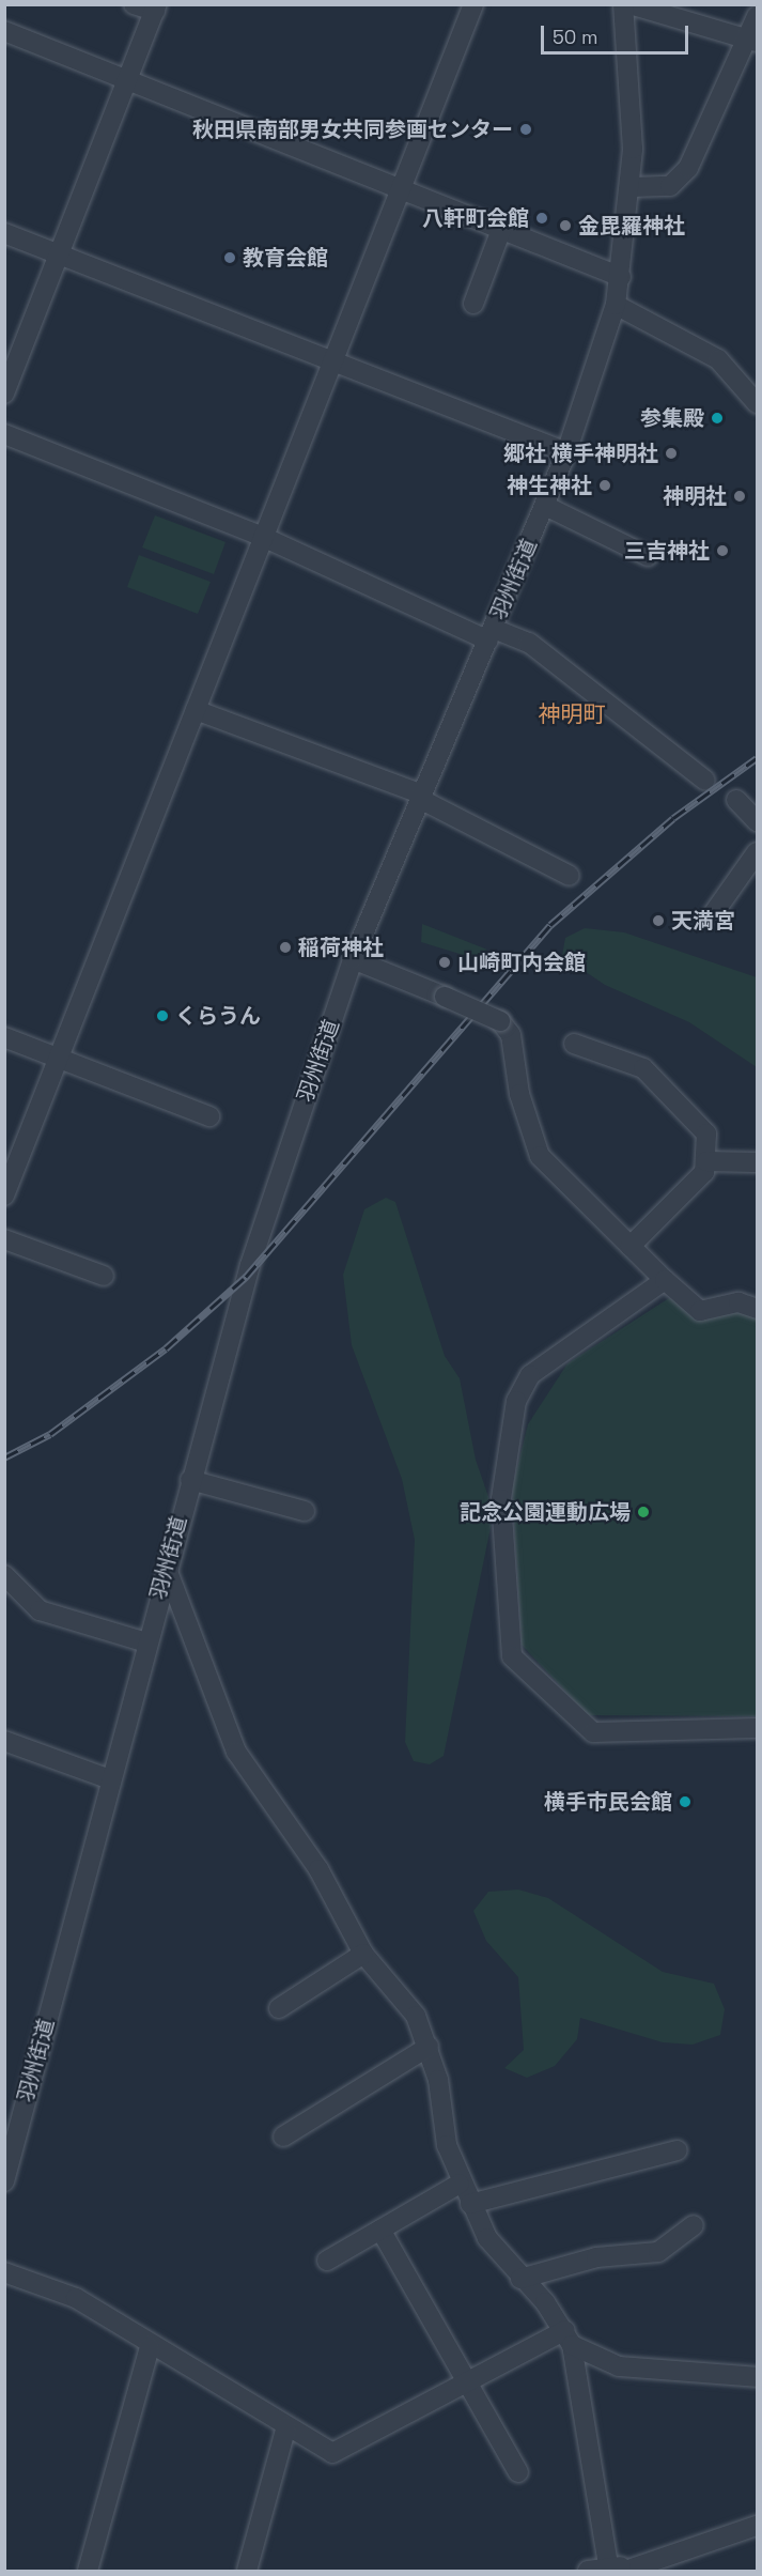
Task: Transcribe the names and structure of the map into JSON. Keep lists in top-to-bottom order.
{
  "streets": {
    "street": ["羽州街道"]
  },
  "districts": ["神明町"],
  "places": [
    "秋田県南部男女共同参画センター",
    "八軒町会館",
    "金毘羅神社",
    "教育会館",
    "参集殿",
    "郷社 横手神明社",
    "神生神社",
    "神明社",
    "三吉神社",
    "天満宮",
    "稲荷神社",
    "山崎町内会館",
    "くらうん",
    "記念公園運動広場",
    "横手市民会館"
  ],
  "scale_bar": "50 m"
}
